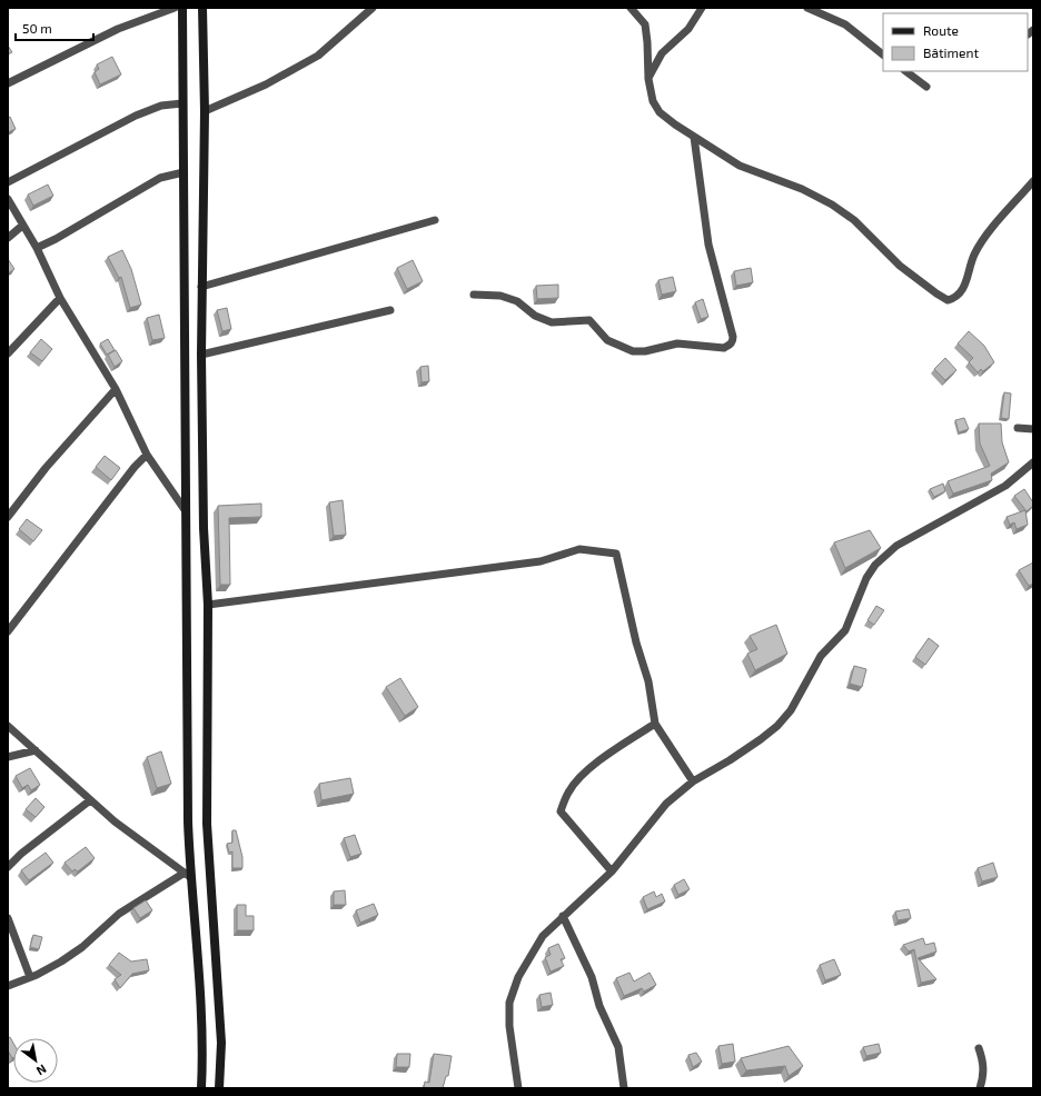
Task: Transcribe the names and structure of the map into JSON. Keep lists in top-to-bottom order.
{
  "legend": ["Route", "Bâtiment"],
  "scale_bar": "50 m",
  "north": "bottom right"
}
